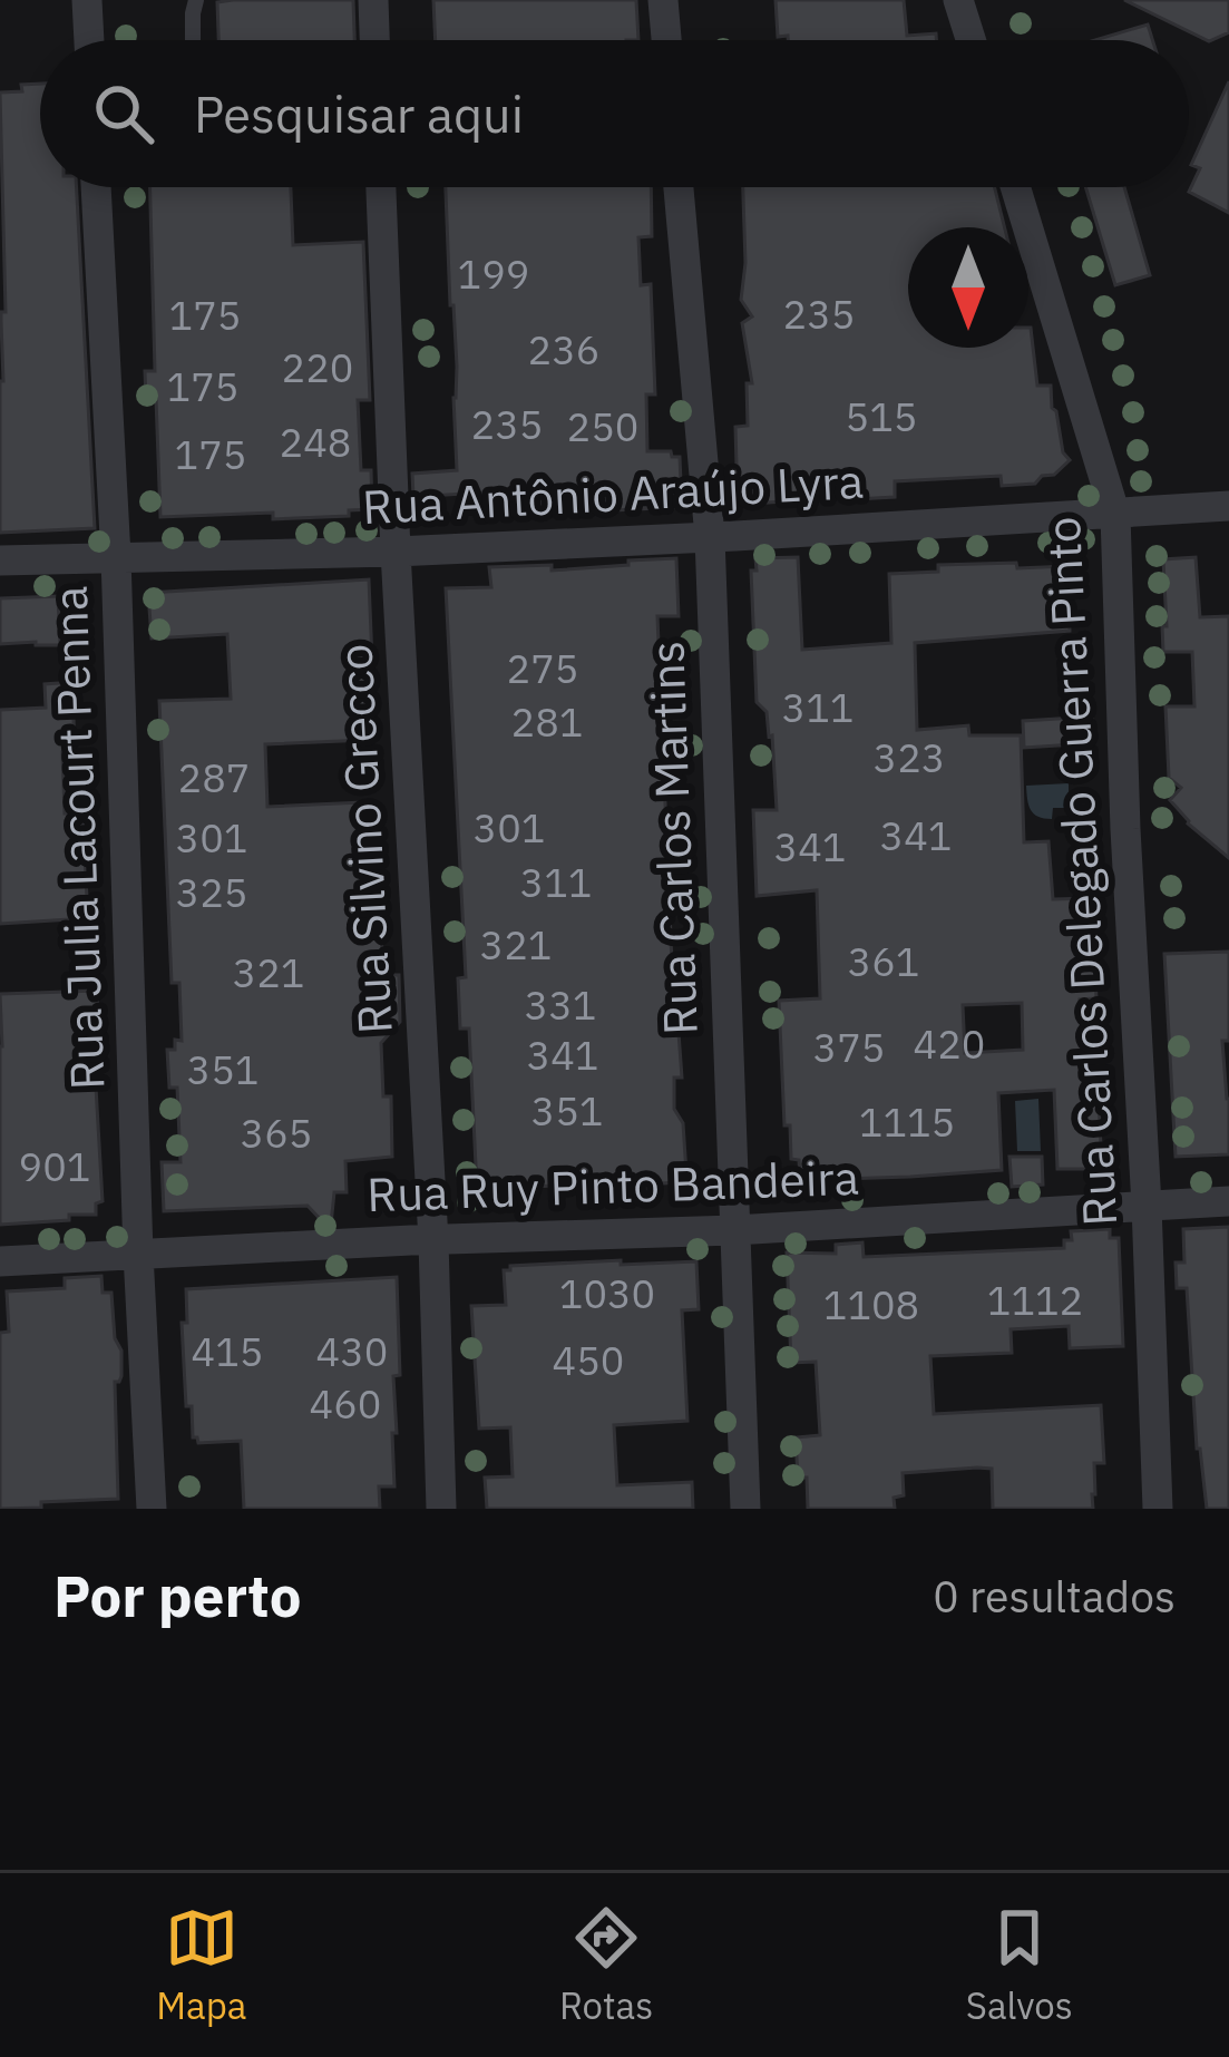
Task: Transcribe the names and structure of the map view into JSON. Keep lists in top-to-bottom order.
{
  "streets": {
    "street": [
      "Rua Antônio Araújo Lyra",
      "Rua Julia Lacourt Penna",
      "Rua Carlos Martins",
      "Rua Silvino Grecco",
      "Rua Carlos Delegado Guerra Pinto",
      "Rua Ruy Pinto Bandeira"
    ]
  },
  "crossings": [
    ["Rua Antônio Araújo Lyra", "Rua Julia Lacourt Penna"],
    ["Rua Antônio Araújo Lyra", "Rua Carlos Martins"],
    ["Rua Antônio Araújo Lyra", "Rua Silvino Grecco"],
    ["Rua Antônio Araújo Lyra", "Rua Carlos Delegado Guerra Pinto"],
    ["Rua Julia Lacourt Penna", "Rua Ruy Pinto Bandeira"],
    ["Rua Carlos Martins", "Rua Ruy Pinto Bandeira"],
    ["Rua Silvino Grecco", "Rua Ruy Pinto Bandeira"],
    ["Rua Carlos Delegado Guerra Pinto", "Rua Ruy Pinto Bandeira"]
  ],
  "house_numbers": [
    "199",
    "235",
    "175",
    "236",
    "220",
    "175",
    "515",
    "235",
    "250",
    "248",
    "175",
    "275",
    "311",
    "281",
    "323",
    "287",
    "301",
    "341",
    "301",
    "341",
    "311",
    "325",
    "321",
    "361",
    "321",
    "331",
    "420",
    "375",
    "341",
    "351",
    "351",
    "1115",
    "365",
    "901",
    "1030",
    "1112",
    "1108",
    "415",
    "430",
    "450",
    "460"
  ],
  "north": "bottom",
  "page": {
    "search": "Pesquisar aqui",
    "heading": ["Por perto", "0 resultados"],
    "nav": ["Mapa", "Rotas", "Salvos"]
  }
}
